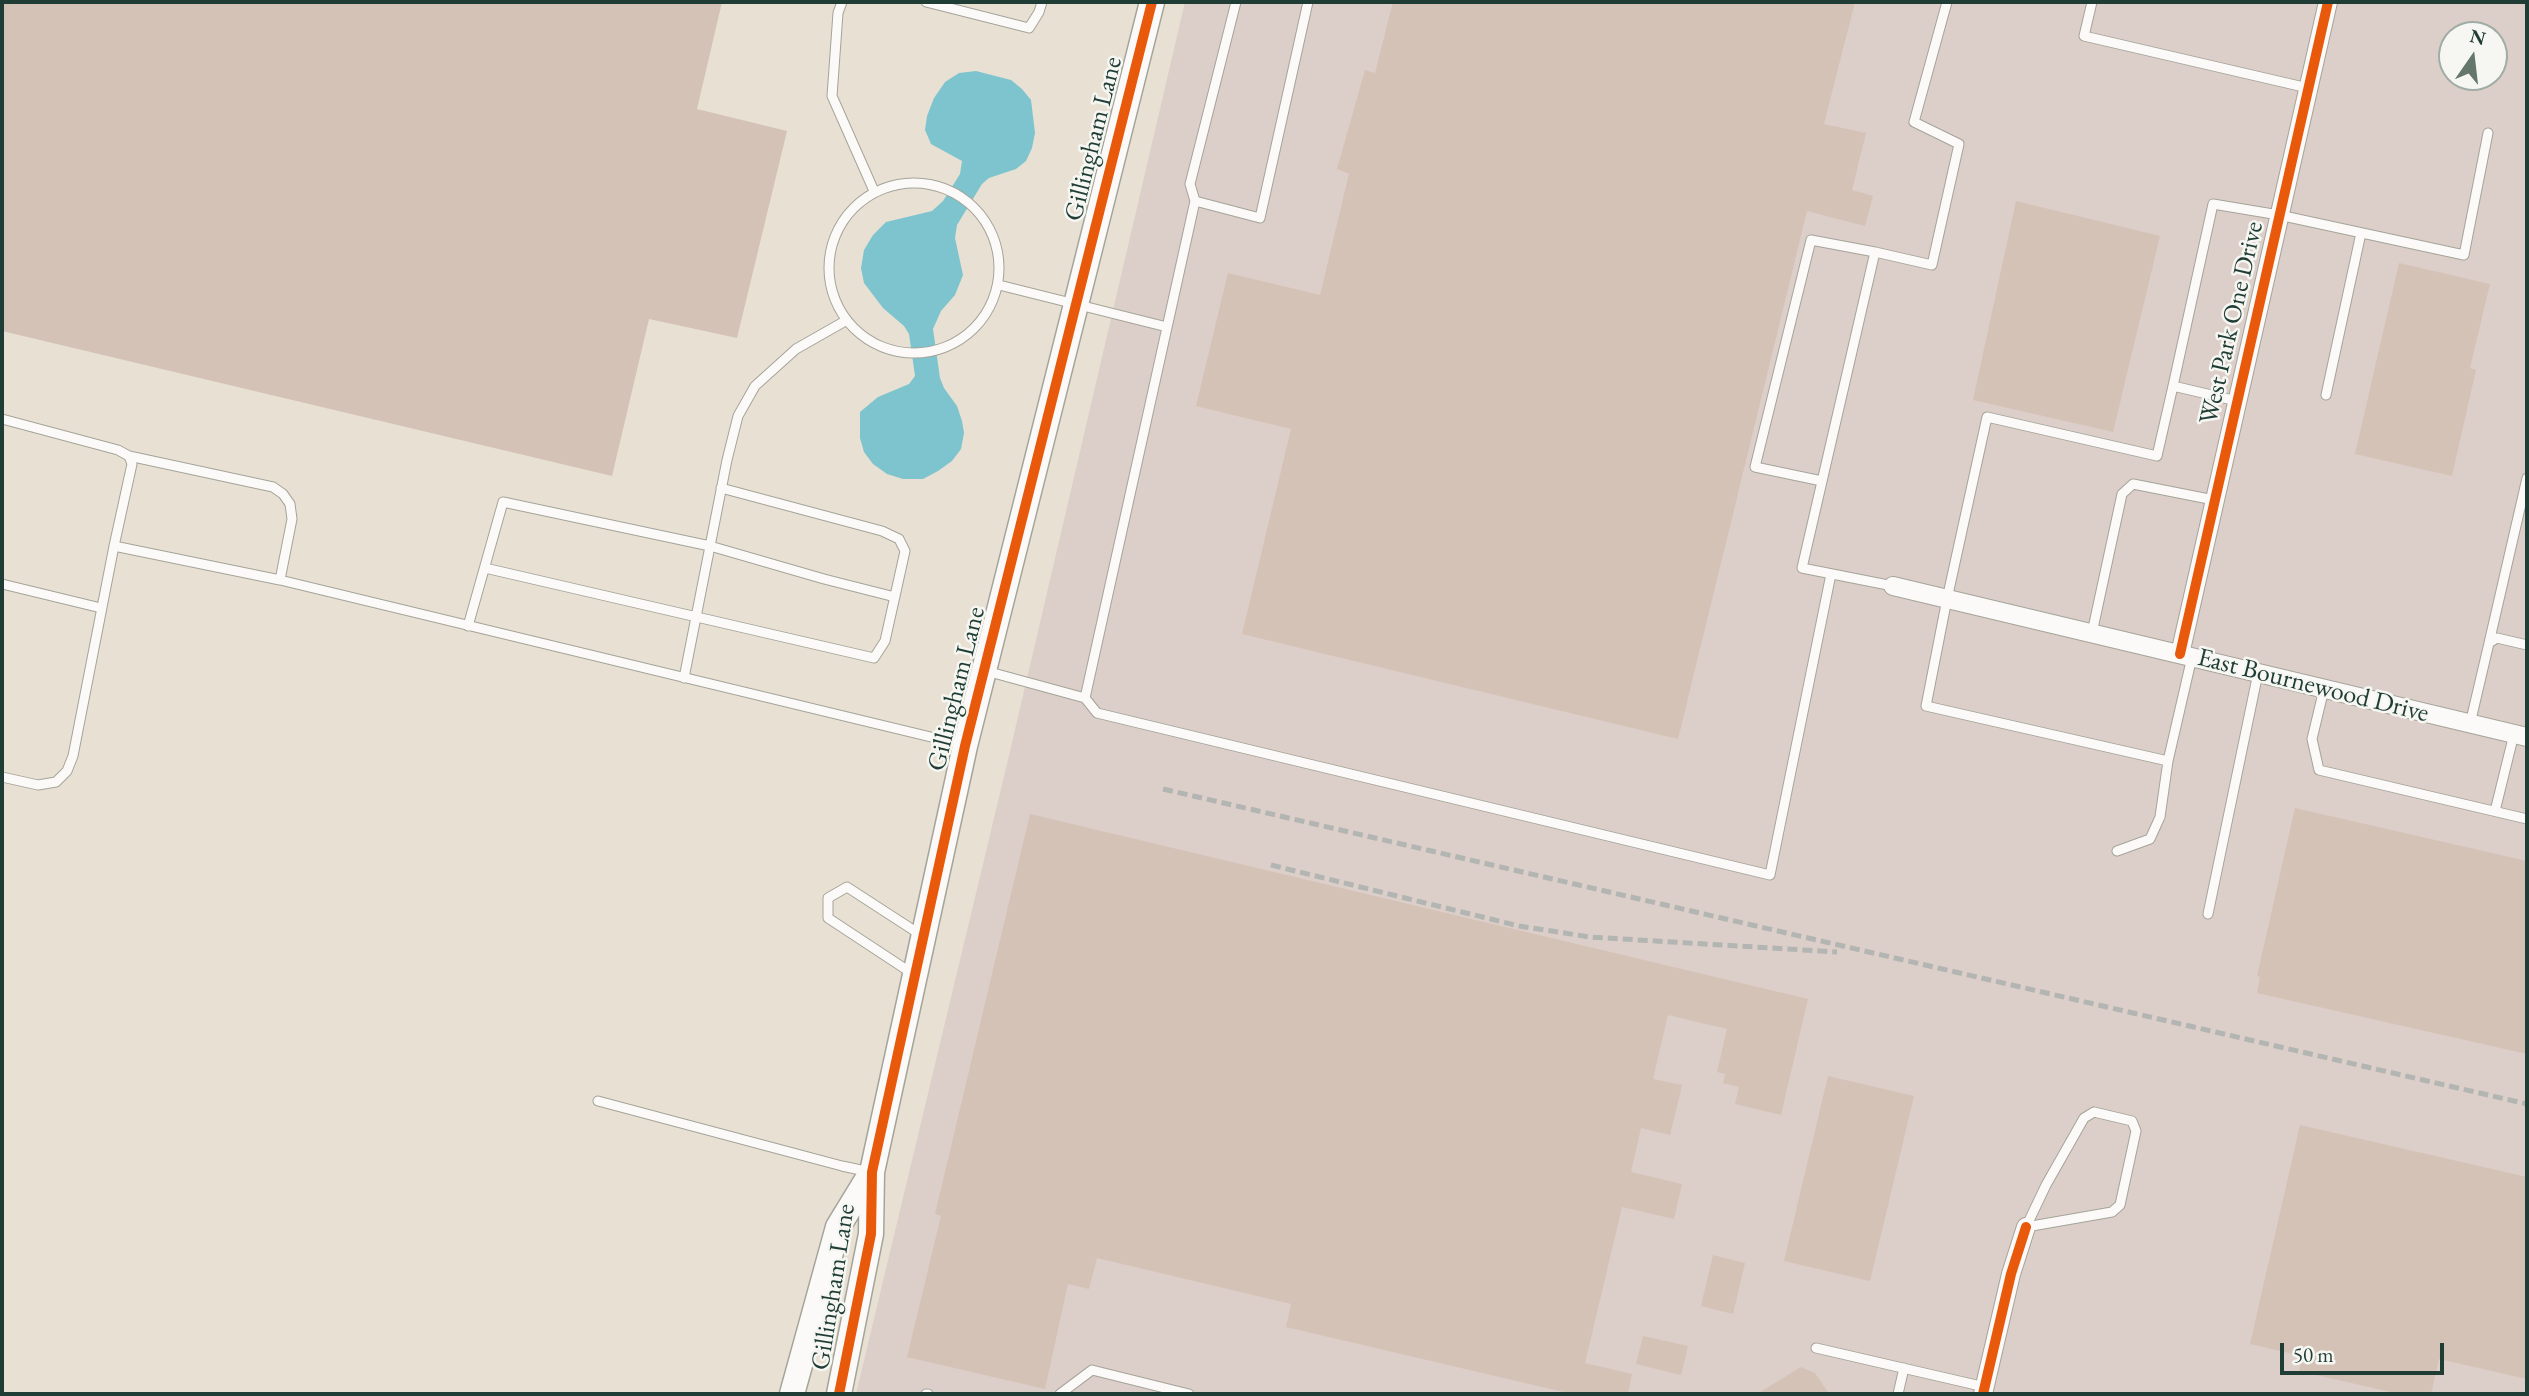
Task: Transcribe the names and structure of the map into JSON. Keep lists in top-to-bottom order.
{
  "streets": {
    "street": ["Gillingham Lane", "West Park One Drive", "East Bournewood Drive"]
  },
  "crossings": [
    ["West Park One Drive", "East Bournewood Drive"]
  ],
  "scale_bar": "50 m",
  "north": "top"
}
